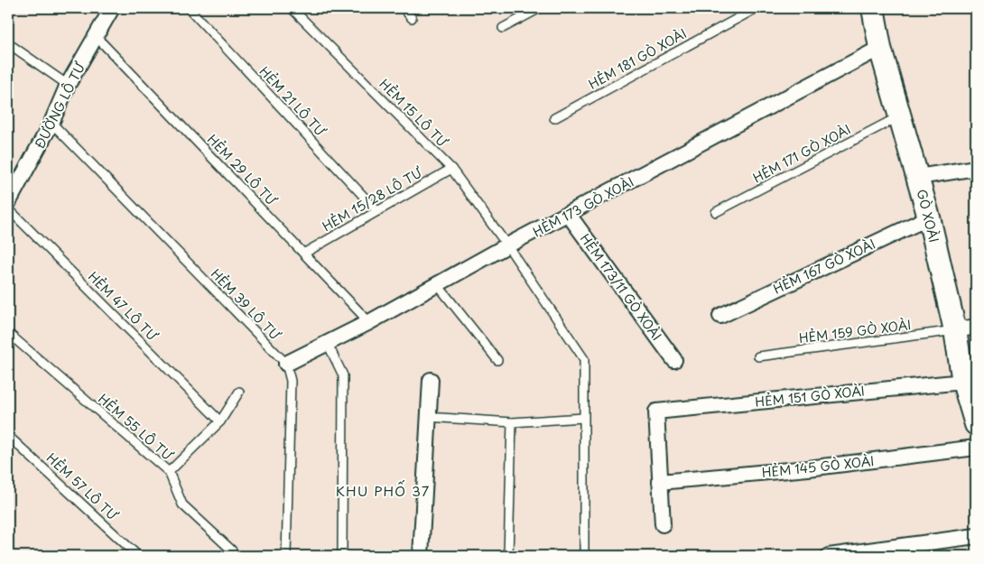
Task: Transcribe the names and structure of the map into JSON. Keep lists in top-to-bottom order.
{
  "streets": {
    "street": [
      "ĐƯỜNG LÔ TƯ",
      "HẺM 173 GÒ XOÀI",
      "GÒ XOÀI",
      "HẺM 167 GÒ XOÀI",
      "HẺM 173/11 GÒ XOÀI",
      "HẺM 151 GÒ XOÀI",
      "HẺM 145 GÒ XOÀI"
    ],
    "lane": [
      "HẺM 181 GÒ XOÀI",
      "HẺM 21 LÔ TƯ",
      "HẺM 15 LÔ TƯ",
      "HẺM 171 GÒ XOÀI",
      "HẺM 29 LÔ TƯ",
      "HẺM 15/28 LÔ TƯ",
      "HẺM 39 LÔ TƯ",
      "HẺM 47 LÔ TƯ",
      "HẺM 159 GÒ XOÀI",
      "HẺM 55 LÔ TƯ",
      "HẺM 57 LÔ TƯ"
    ]
  },
  "crossings": [
    ["HẺM 21 LÔ TƯ", "HẺM 15/28 LÔ TƯ"],
    ["ĐƯỜNG LÔ TƯ", "HẺM 29 LÔ TƯ"],
    ["ĐƯỜNG LÔ TƯ", "HẺM 39 LÔ TƯ"],
    ["HẺM 15 LÔ TƯ", "HẺM 15/28 LÔ TƯ"],
    ["HẺM 15 LÔ TƯ", "HẺM 173 GÒ XOÀI"],
    ["HẺM 171 GÒ XOÀI", "GÒ XOÀI"],
    ["HẺM 29 LÔ TƯ", "HẺM 15/28 LÔ TƯ"],
    ["HẺM 29 LÔ TƯ", "HẺM 173 GÒ XOÀI"],
    ["HẺM 173 GÒ XOÀI", "GÒ XOÀI"],
    ["HẺM 173 GÒ XOÀI", "HẺM 173/11 GÒ XOÀI"],
    ["HẺM 173 GÒ XOÀI", "HẺM 39 LÔ TƯ"],
    ["GÒ XOÀI", "HẺM 167 GÒ XOÀI"],
    ["GÒ XOÀI", "HẺM 159 GÒ XOÀI"],
    ["GÒ XOÀI", "HẺM 151 GÒ XOÀI"],
    ["HẺM 151 GÒ XOÀI", "HẺM 145 GÒ XOÀI"]
  ],
  "districts": ["KHU PHỐ 37"]
}
